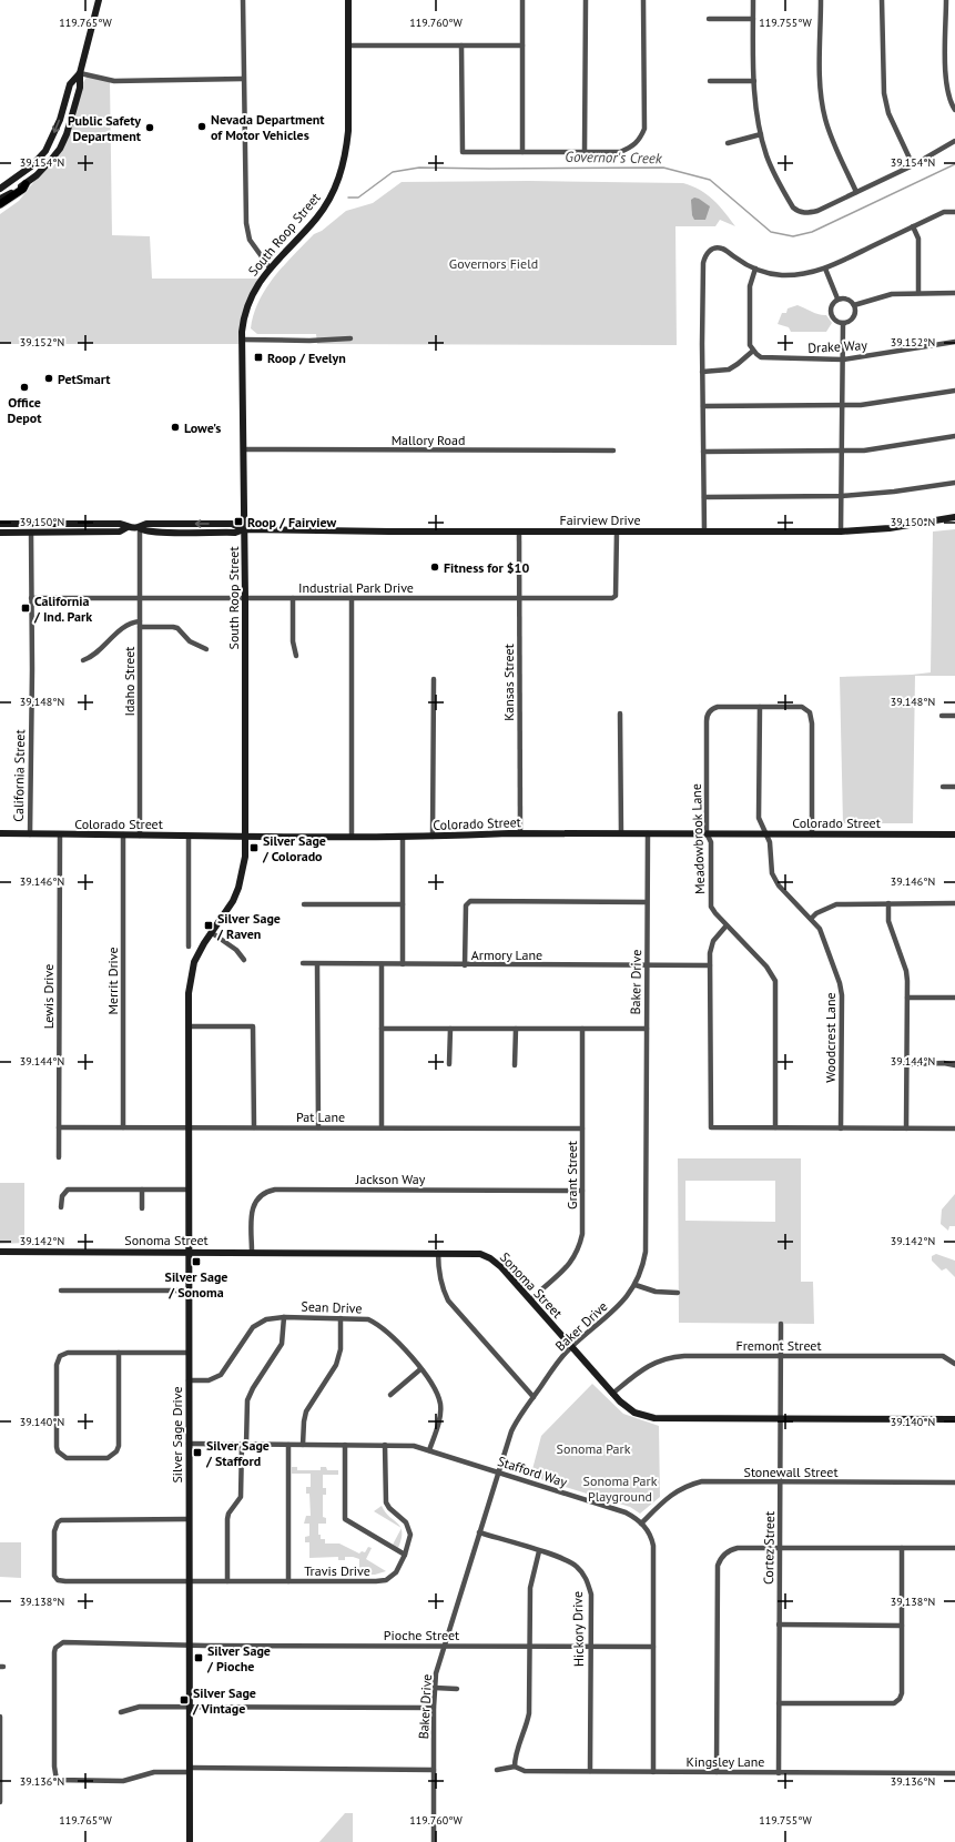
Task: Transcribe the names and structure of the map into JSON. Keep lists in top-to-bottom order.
{
  "streets": {
    "street": [
      "South Roop Street",
      "Drake Way",
      "Mallory Road",
      "Fairview Drive",
      "Industrial Park Drive",
      "Idaho Street",
      "Kansas Street",
      "California Street",
      "Colorado Street",
      "Meadowbrook Lane",
      "Armory Lane",
      "Merrit Drive",
      "Baker Drive",
      "Lewis Drive",
      "Woodcrest Lane",
      "Pat Lane",
      "Grant Street",
      "Jackson Way",
      "Sonoma Street",
      "Sean Drive",
      "Fremont Street",
      "Silver Sage Drive",
      "Stafford Way",
      "Stonewall Street",
      "Cortez Street",
      "Travis Drive",
      "Hickory Drive",
      "Pioche Street",
      "Kingsley Lane"
    ]
  },
  "crossings": [
    ["South Roop Street", "Mallory Road"],
    ["South Roop Street", "Fairview Drive"],
    ["South Roop Street", "Industrial Park Drive"],
    ["South Roop Street", "Colorado Street"],
    ["South Roop Street", "Silver Sage Drive"],
    ["Fairview Drive", "Industrial Park Drive"],
    ["Fairview Drive", "Idaho Street"],
    ["Fairview Drive", "Kansas Street"],
    ["Fairview Drive", "California Street"],
    ["Industrial Park Drive", "Idaho Street"],
    ["Industrial Park Drive", "Kansas Street"],
    ["Industrial Park Drive", "California Street"],
    ["Idaho Street", "Colorado Street"],
    ["Kansas Street", "Colorado Street"],
    ["California Street", "Colorado Street"],
    ["Colorado Street", "Meadowbrook Lane"],
    ["Colorado Street", "Merrit Drive"],
    ["Colorado Street", "Baker Drive"],
    ["Colorado Street", "Lewis Drive"],
    ["Colorado Street", "Woodcrest Lane"],
    ["Meadowbrook Lane", "Woodcrest Lane"],
    ["Armory Lane", "Baker Drive"],
    ["Merrit Drive", "Pat Lane"],
    ["Baker Drive", "Sonoma Street"],
    ["Baker Drive", "Stafford Way"],
    ["Baker Drive", "Hickory Drive"],
    ["Baker Drive", "Pioche Street"],
    ["Lewis Drive", "Pat Lane"],
    ["Pat Lane", "Grant Street"],
    ["Pat Lane", "Silver Sage Drive"],
    ["Grant Street", "Jackson Way"],
    ["Grant Street", "Sonoma Street"],
    ["Jackson Way", "Sonoma Street"],
    ["Sonoma Street", "Fremont Street"],
    ["Sonoma Street", "Silver Sage Drive"],
    ["Sonoma Street", "Cortez Street"],
    ["Sean Drive", "Silver Sage Drive"],
    ["Sean Drive", "Stafford Way"],
    ["Fremont Street", "Cortez Street"],
    ["Silver Sage Drive", "Stafford Way"],
    ["Silver Sage Drive", "Travis Drive"],
    ["Silver Sage Drive", "Pioche Street"],
    ["Stafford Way", "Stonewall Street"],
    ["Stafford Way", "Travis Drive"],
    ["Stafford Way", "Pioche Street"],
    ["Stafford Way", "Kingsley Lane"],
    ["Stonewall Street", "Cortez Street"],
    ["Cortez Street", "Kingsley Lane"],
    ["Hickory Drive", "Pioche Street"],
    ["Hickory Drive", "Kingsley Lane"]
  ],
  "water": ["Governor's Creek"],
  "parks": ["Governors Field", "Sonoma Park", "Sonoma Park Playground"],
  "places": {
    "other": [
      "Nevada Department of Motor Vehicles",
      "Public Safety Department",
      "PetSmart",
      "Office Depot",
      "Lowe's",
      "Fitness for $10"
    ],
    "transit": [
      "Roop / Evelyn",
      "Roop / Fairview",
      "California / Ind. Park",
      "Silver Sage / Colorado",
      "Silver Sage / Raven",
      "Silver Sage / Sonoma",
      "Silver Sage / Stafford",
      "Silver Sage / Pioche",
      "Silver Sage / Vintage"
    ]
  },
  "coordinates": [
    "119.765°W",
    "119.760°W",
    "119.755°W",
    "39.154°N",
    "39.152°N",
    "39.150°N",
    "39.148°N",
    "39.146°N",
    "39.144°N",
    "39.142°N",
    "39.140°N",
    "39.138°N",
    "39.136°N"
  ]
}
